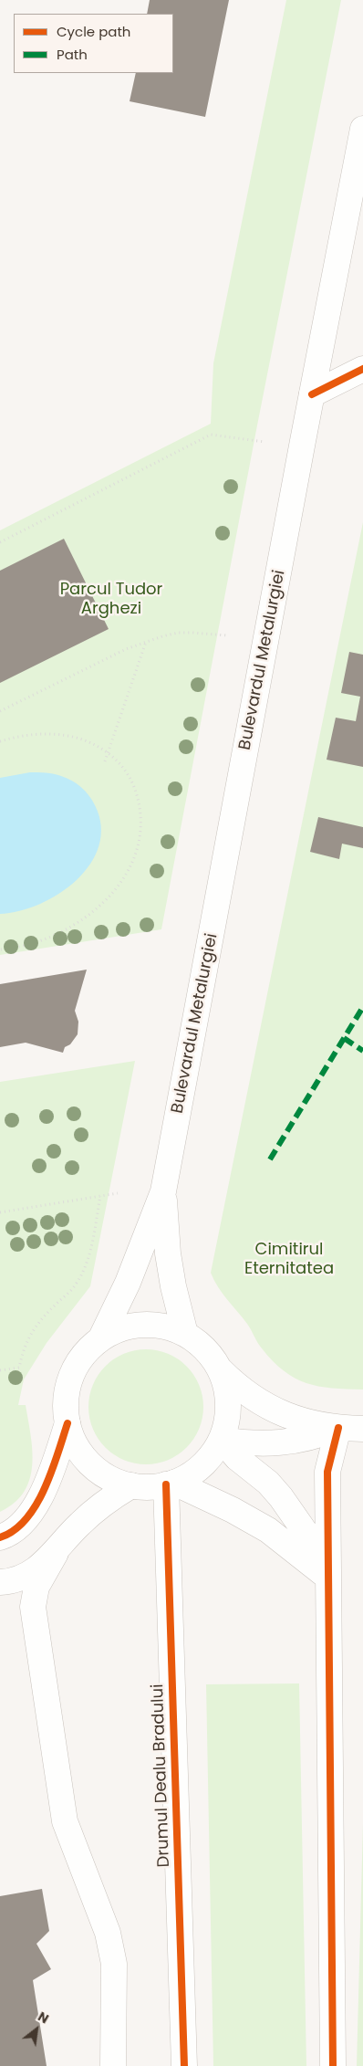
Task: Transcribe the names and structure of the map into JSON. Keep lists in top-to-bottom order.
{
  "streets": {
    "main road": ["Bulevardul Metalurgiei", "Drumul Dealu Bradului"]
  },
  "crossings": [
    ["Bulevardul Metalurgiei", "Drumul Dealu Bradului"]
  ],
  "parks": ["Parcul Tudor Arghezi", "Cimitirul Eternitatea"],
  "legend": ["Cycle path", "Path"],
  "north": "top right"
}
